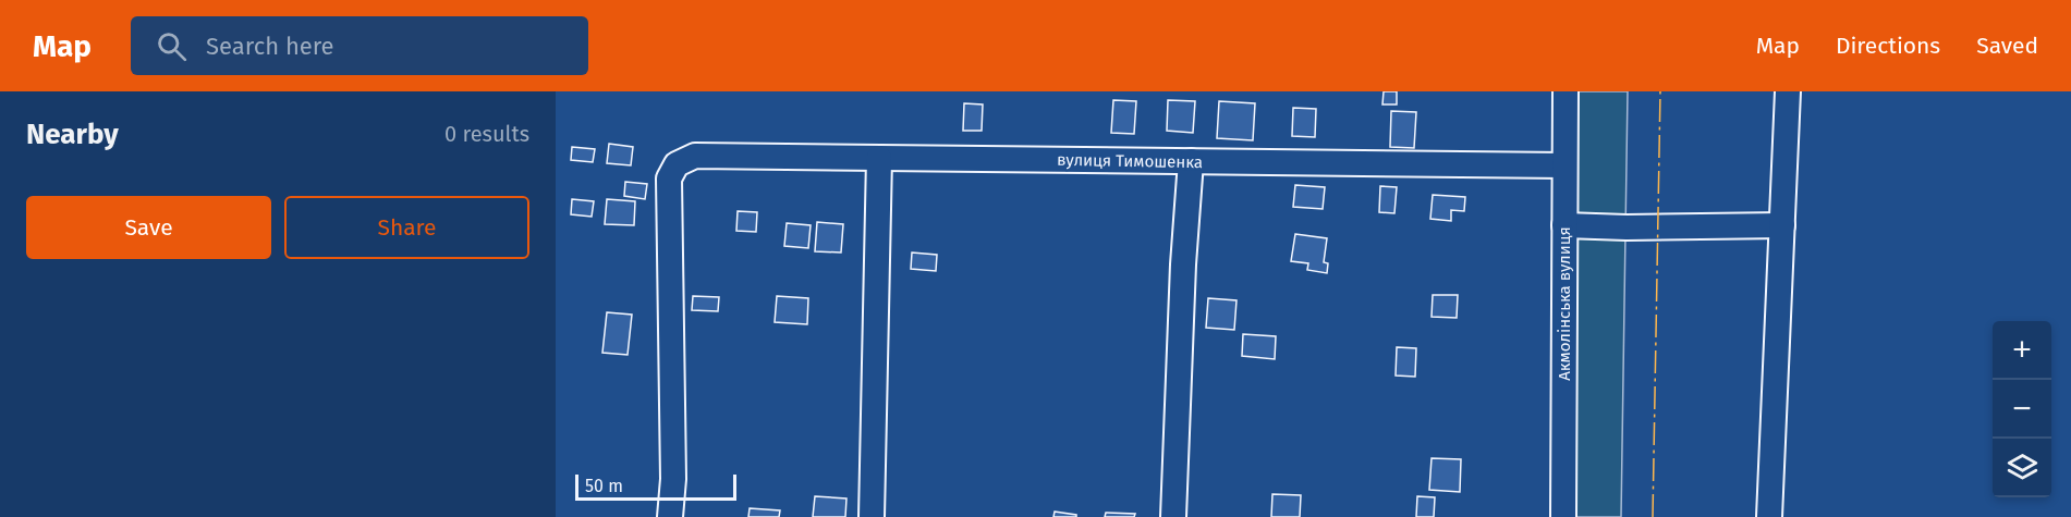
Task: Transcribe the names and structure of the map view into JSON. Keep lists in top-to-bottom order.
{
  "streets": {
    "street": ["вулиця Тимошенка", "Акмолінська вулиця"]
  },
  "crossings": [
    ["вулиця Тимошенка", "Акмолінська вулиця"]
  ],
  "scale_bar": "50 m",
  "page": {
    "header": "Map",
    "search": "Search here",
    "nav": ["Map", "Directions", "Saved"],
    "heading": ["Nearby", "0 results"],
    "buttons": ["Save", "Share"],
    "map_buttons": ["+", "−"],
    "scale": "50 m"
  }
}
